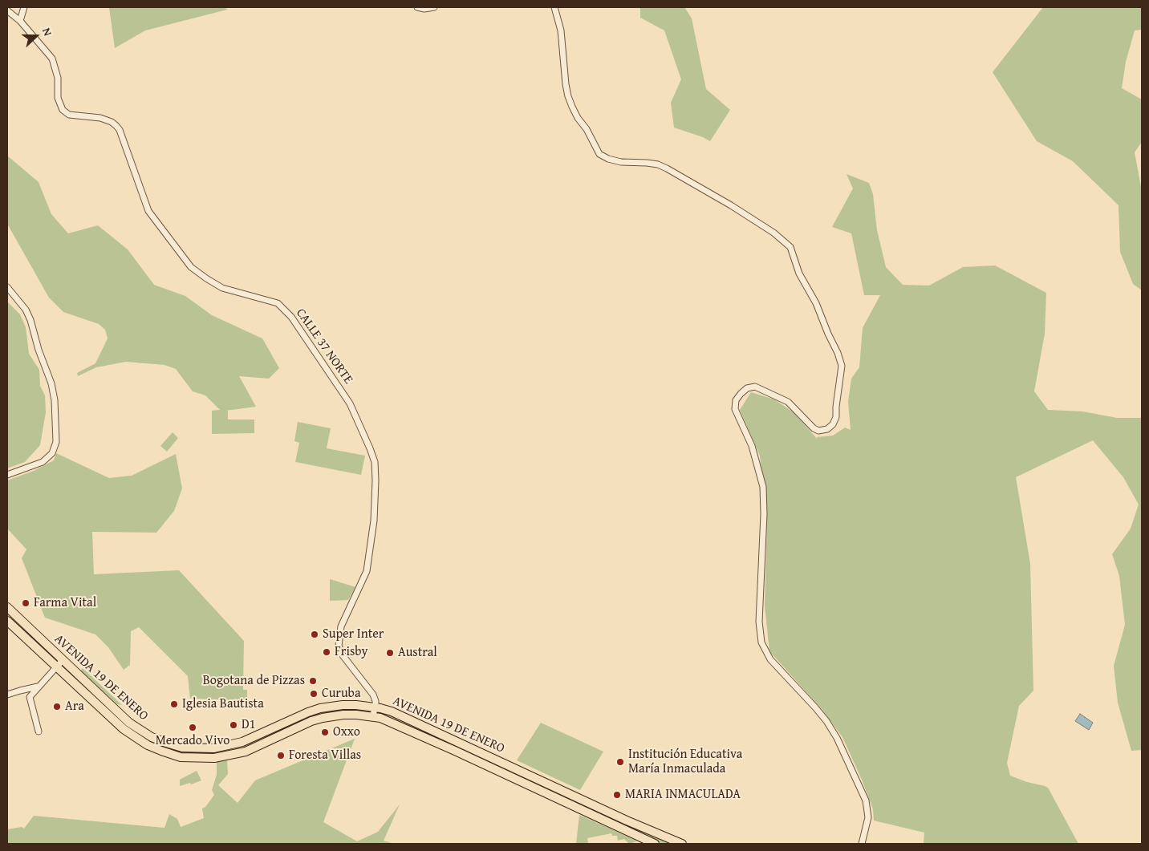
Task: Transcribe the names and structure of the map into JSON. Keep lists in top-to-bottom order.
{
  "streets": {
    "main road": ["AVENIDA 19 DE ENERO"],
    "street": ["CALLE 37 NORTE"]
  },
  "crossings": [
    ["CALLE 37 NORTE", "AVENIDA 19 DE ENERO"]
  ],
  "places": [
    "Farma Vital",
    "Super Inter",
    "Frisby",
    "Austral",
    "Bogotana de Pizzas",
    "Curuba",
    "Iglesia Bautista",
    "Ara",
    "D1",
    "Mercado Vivo",
    "Oxxo",
    "Foresta Villas",
    "Institución Educativa María Inmaculada",
    "MARIA INMACULADA"
  ],
  "north": "right"
}
